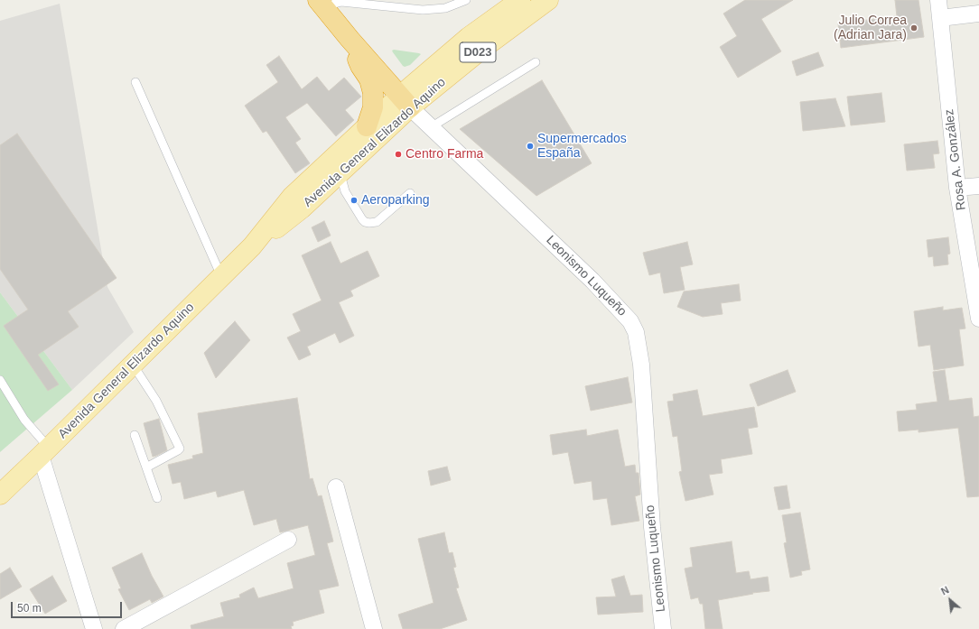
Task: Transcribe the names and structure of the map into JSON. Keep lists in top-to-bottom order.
{
  "streets": {
    "main road": ["D023", "Avenida General Elizardo Aquino"],
    "street": ["Rosa A. González", "Leonismo Luqueño"]
  },
  "crossings": [
    ["Avenida General Elizardo Aquino", "Leonismo Luqueño"]
  ],
  "places": [
    "Julio Correa (Adrian Jara)",
    "Supermercados España",
    "Centro Farma",
    "Aeroparking"
  ],
  "scale_bar": "50 m",
  "north": "top left"
}
